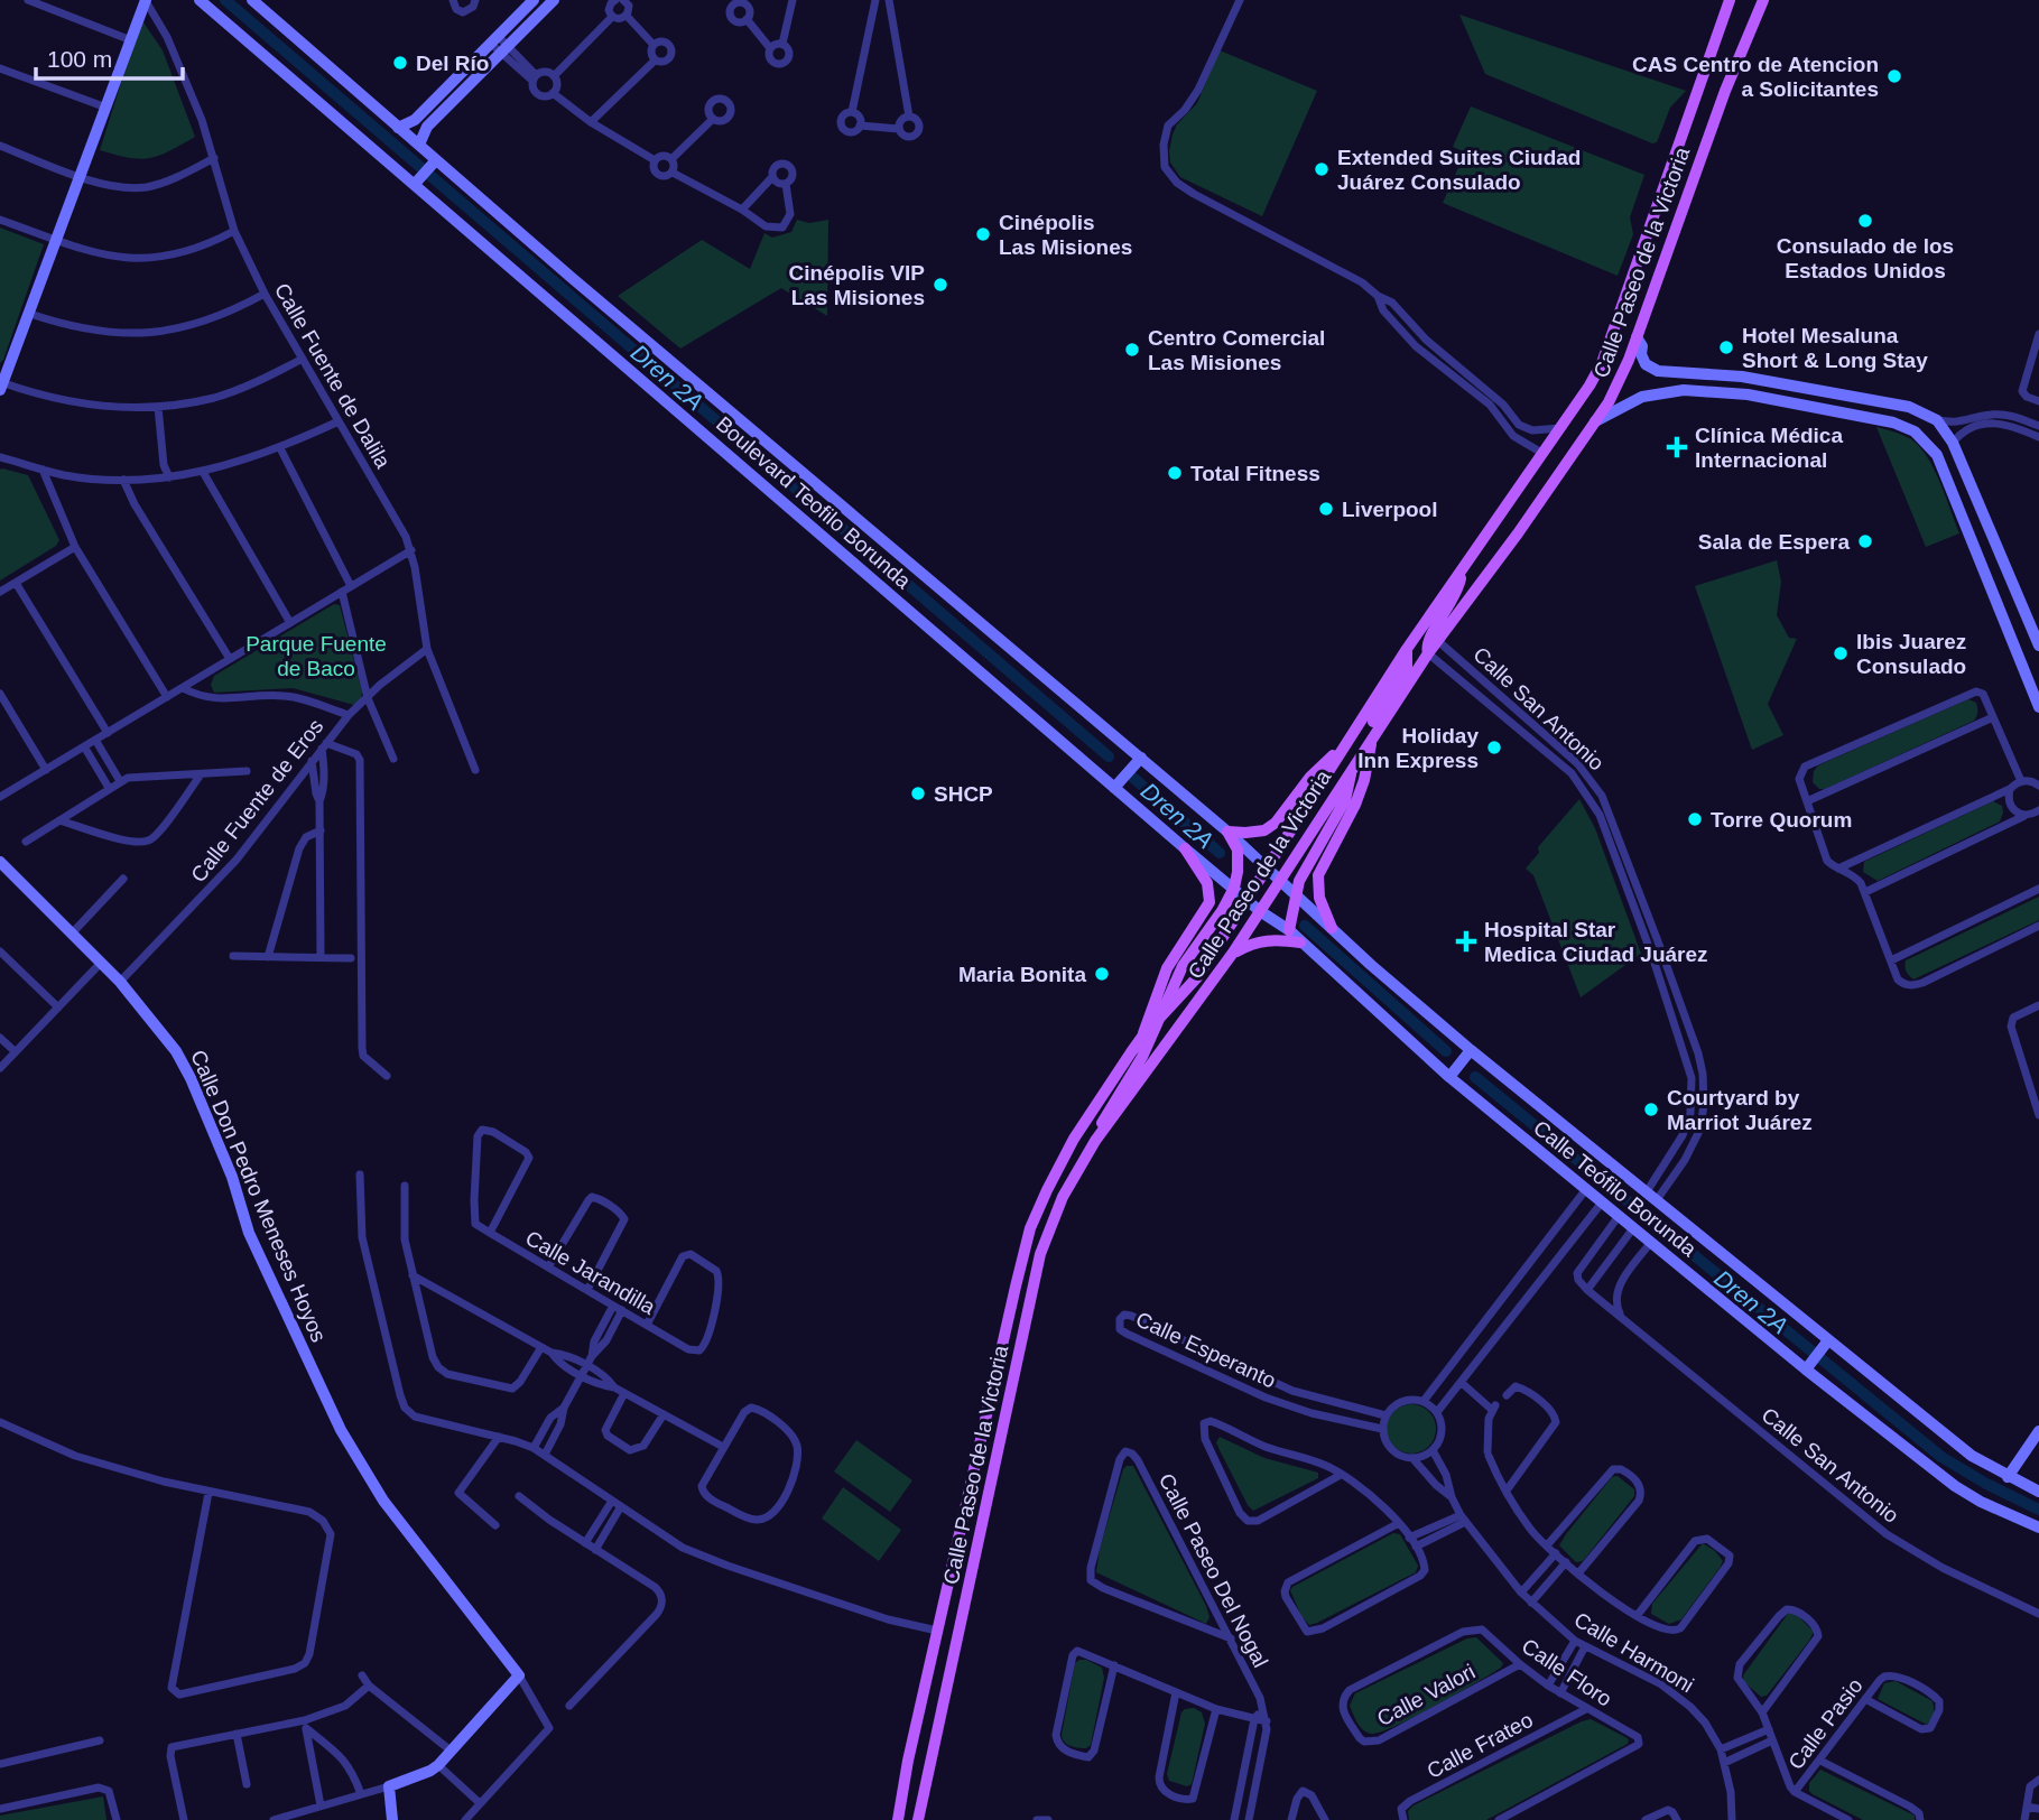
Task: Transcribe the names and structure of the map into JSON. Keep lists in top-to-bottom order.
{
  "streets": {
    "main road": [
      "Calle Paseo de la Victoria",
      "Boulevard Teofilo Borunda",
      "Calle Teófilo Borunda",
      "Calle Don Pedro Meneses Hoyos"
    ],
    "street": [
      "Calle Fuente de Dalila",
      "Calle San Antonio",
      "Calle Fuente de Eros",
      "Calle Jarandilla",
      "Calle Esperanto",
      "Calle Paseo Del Nogal",
      "Calle Harmoni",
      "Calle Floro",
      "Calle Valori",
      "Calle Pasio",
      "Calle Frateo"
    ]
  },
  "crossings": [
    ["Calle Paseo de la Victoria", "Boulevard Teofilo Borunda"],
    ["Calle Paseo de la Victoria", "Calle San Antonio"],
    ["Calle Paseo de la Victoria", "Calle Teófilo Borunda"],
    ["Calle Fuente de Dalila", "Calle Fuente de Eros"],
    ["Boulevard Teofilo Borunda", "Calle Teófilo Borunda"],
    ["Calle San Antonio", "Calle Teófilo Borunda"],
    ["Calle Fuente de Eros", "Calle Don Pedro Meneses Hoyos"],
    ["Calle Esperanto", "Calle Harmoni"],
    ["Calle Floro", "Calle Valori"],
    ["Calle Floro", "Calle Frateo"]
  ],
  "water": ["Dren 2A"],
  "parks": ["Parque Fuente de Baco"],
  "places": {
    "other": [
      "Del Río",
      "CAS Centro de Atencion a Solicitantes",
      "Extended Suites Ciudad Juárez Consulado",
      "Consulado de los Estados Unidos",
      "Cinépolis Las Misiones",
      "Cinépolis VIP Las Misiones",
      "Hotel Mesaluna Short & Long Stay",
      "Centro Comercial Las Misiones",
      "Total Fitness",
      "Liverpool",
      "Sala de Espera",
      "Ibis Juarez Consulado",
      "Holiday Inn Express",
      "SHCP",
      "Torre Quorum",
      "Maria Bonita",
      "Courtyard by Marriot Juárez"
    ],
    "health": ["Clínica Médica Internacional", "Hospital Star Medica Ciudad Juárez"]
  },
  "scale_bar": "100 m"
}
